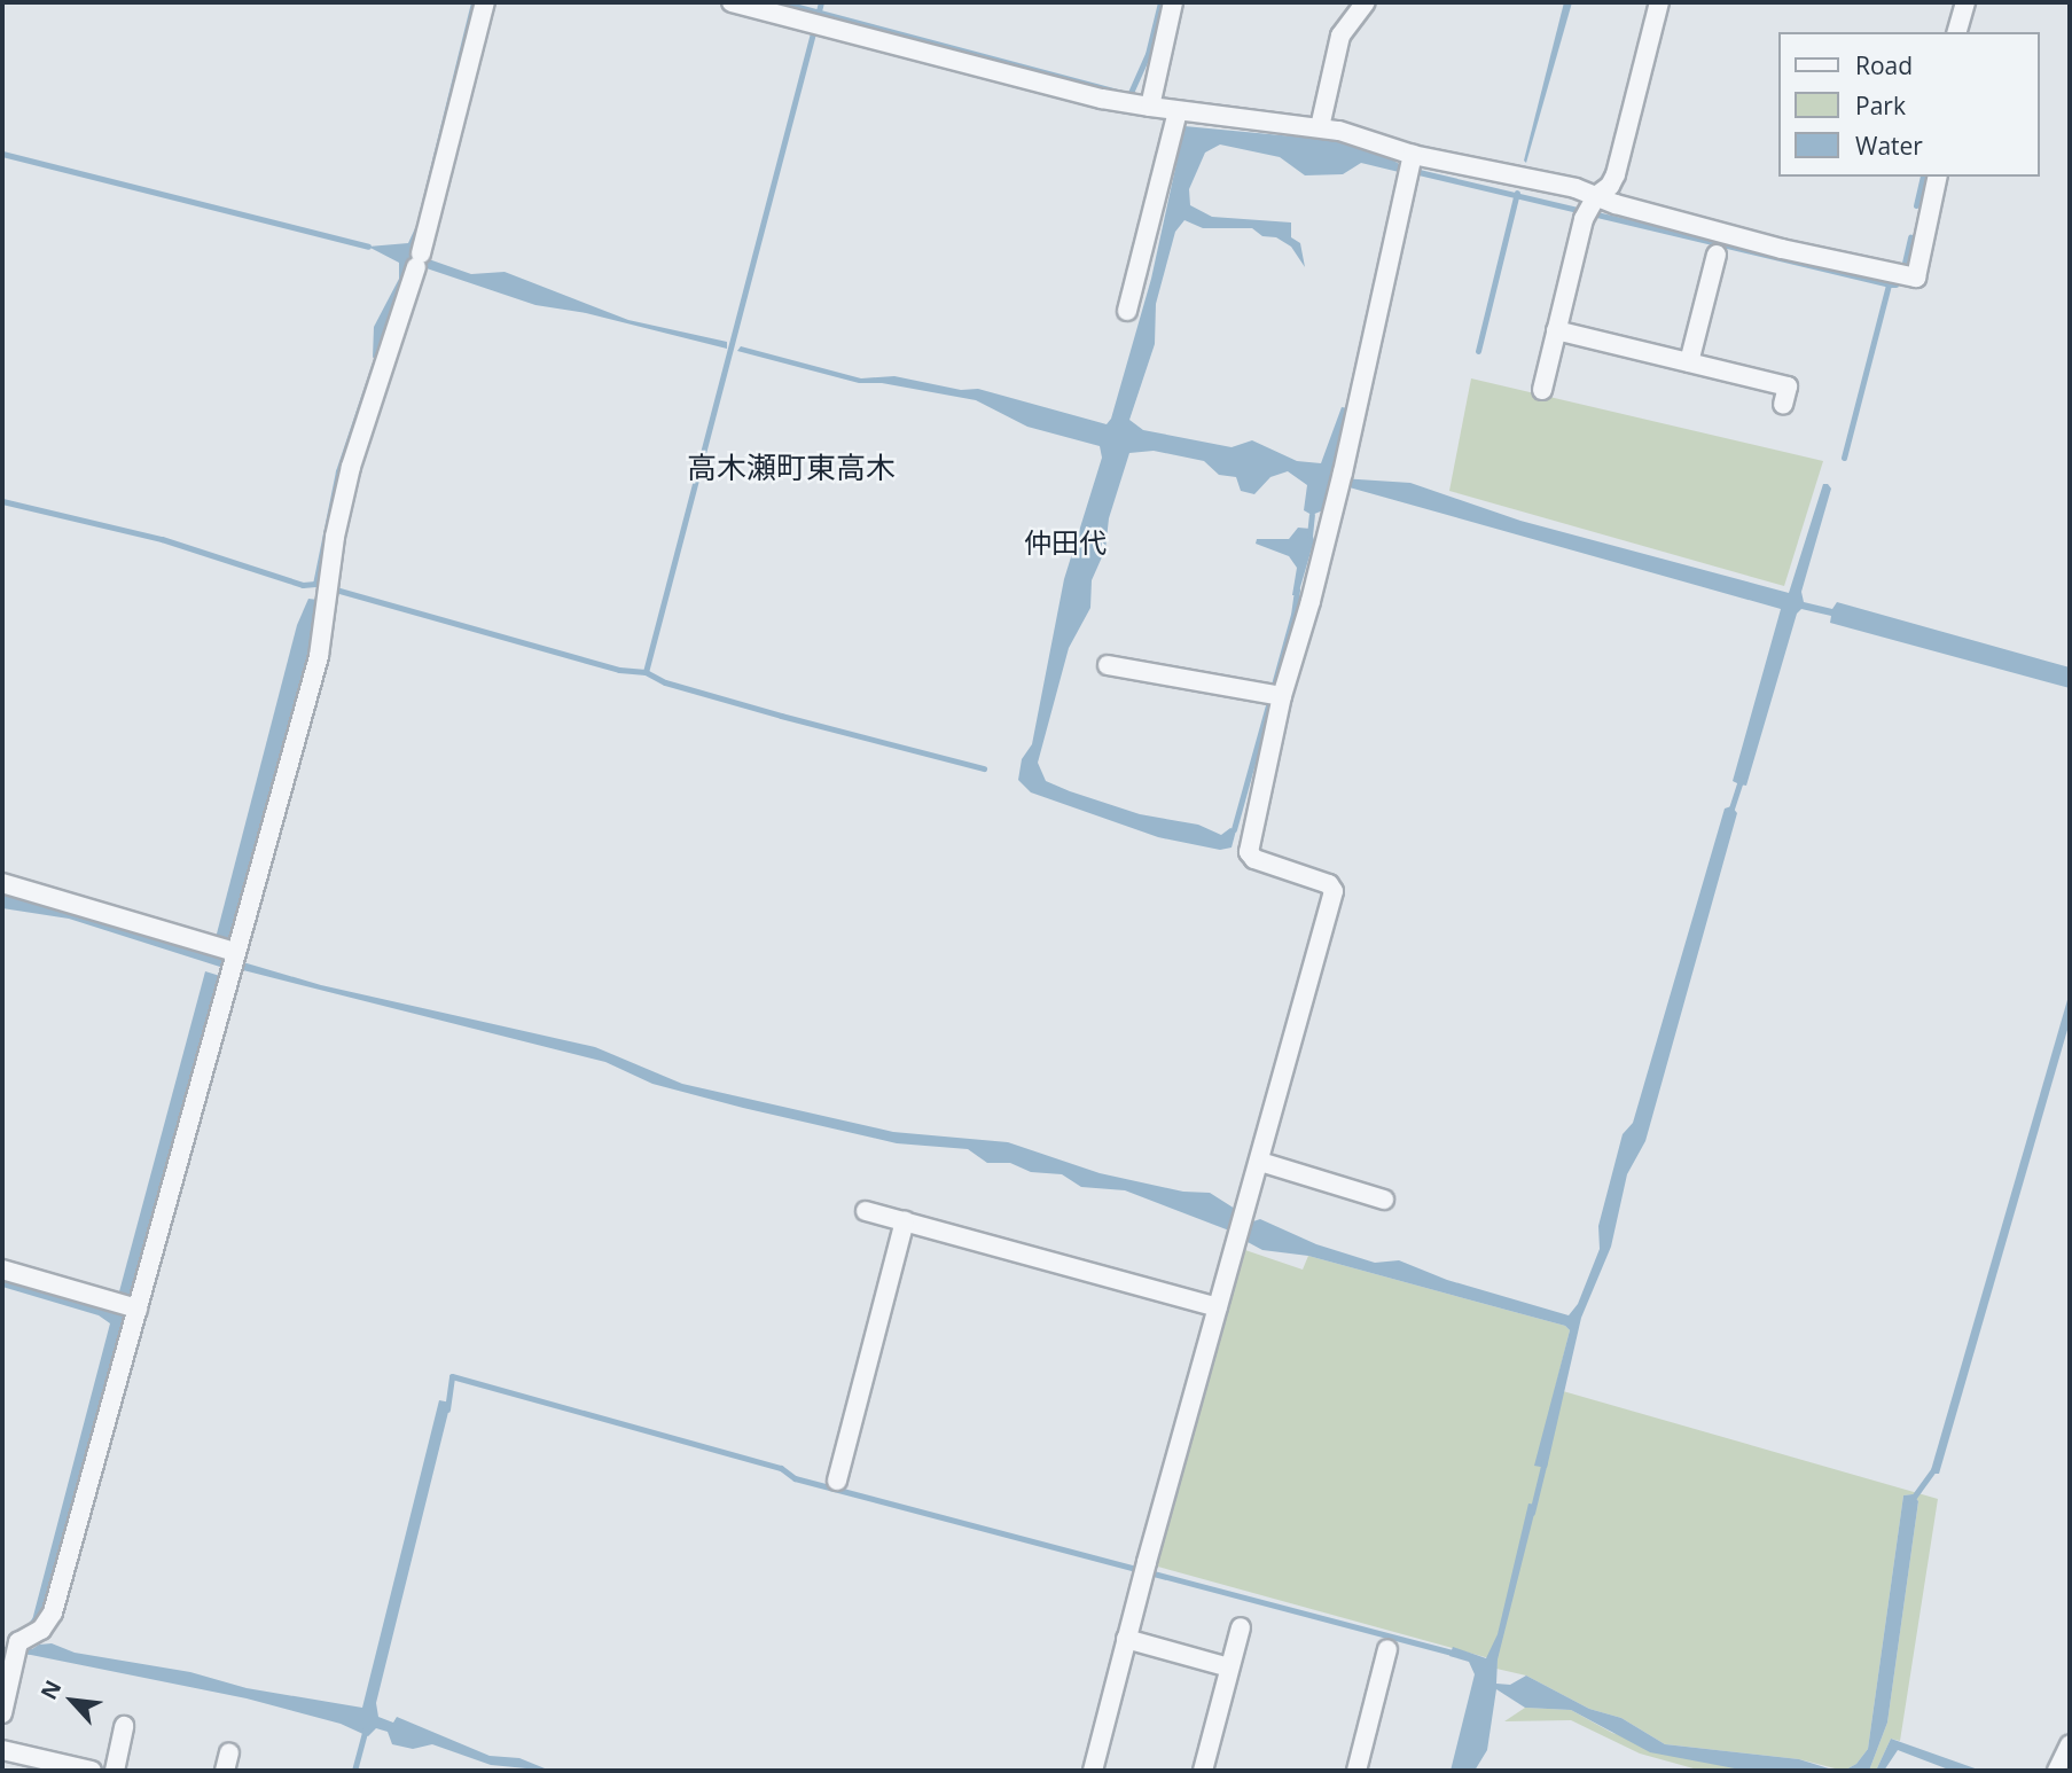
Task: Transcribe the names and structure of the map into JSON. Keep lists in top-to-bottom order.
{
  "districts": ["高木瀬町東高木", "仲田代"],
  "legend": ["Road", "Park", "Water"],
  "north": "top left"
}
